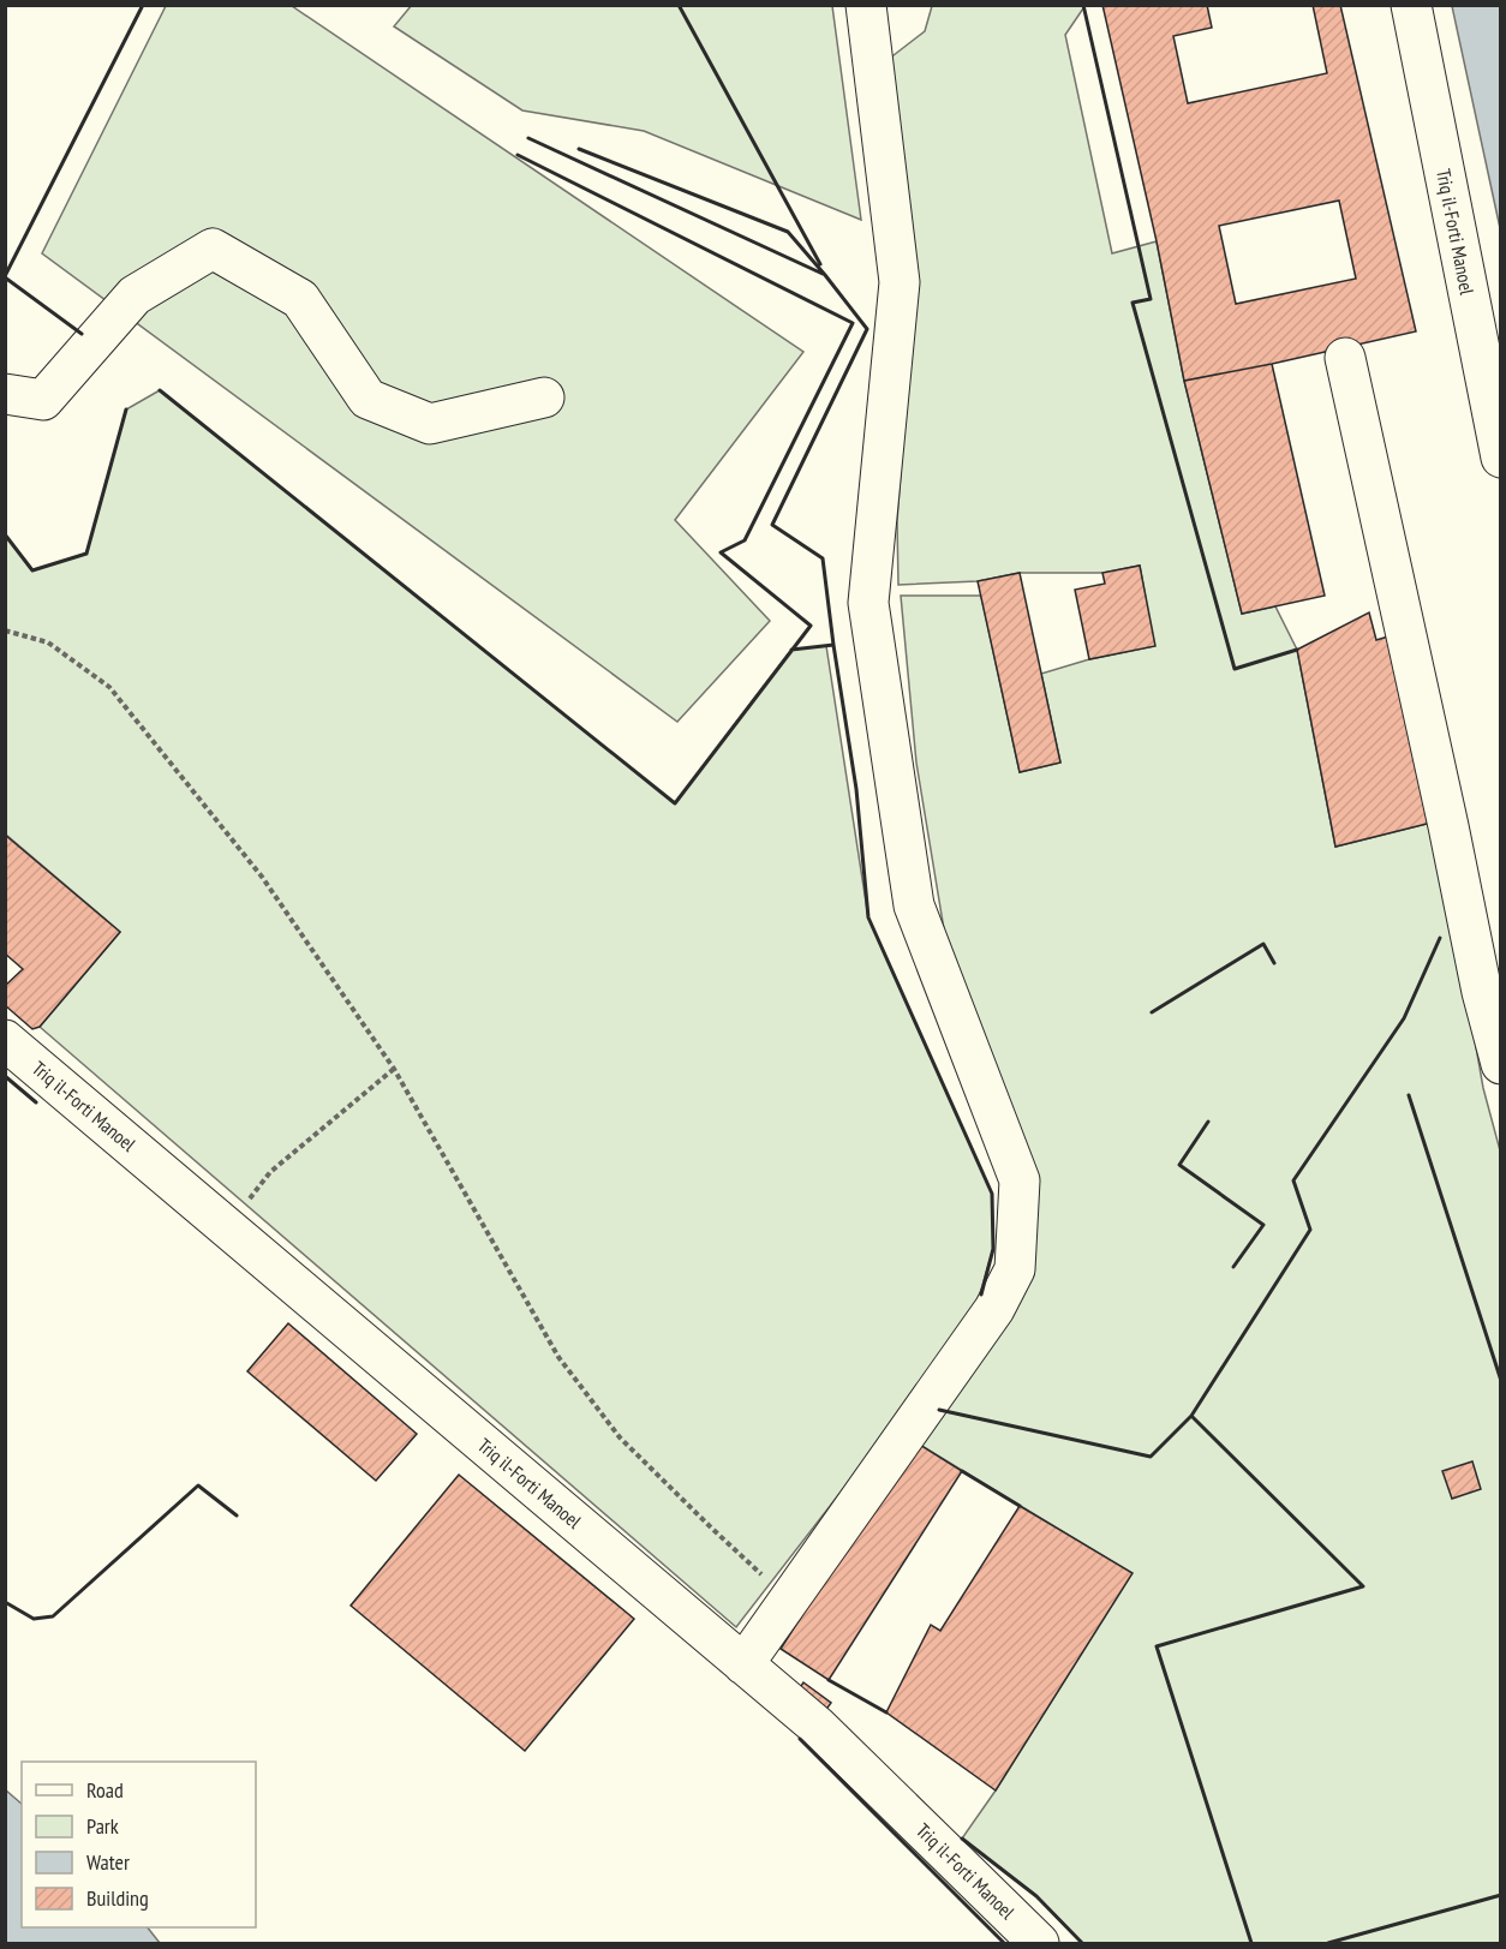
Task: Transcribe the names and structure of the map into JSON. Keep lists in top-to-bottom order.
{
  "streets": {
    "street": ["Triq il-Forti Manoel"]
  },
  "legend": [
    "Road",
    "Park",
    "Water",
    "Building"
  ]
}
